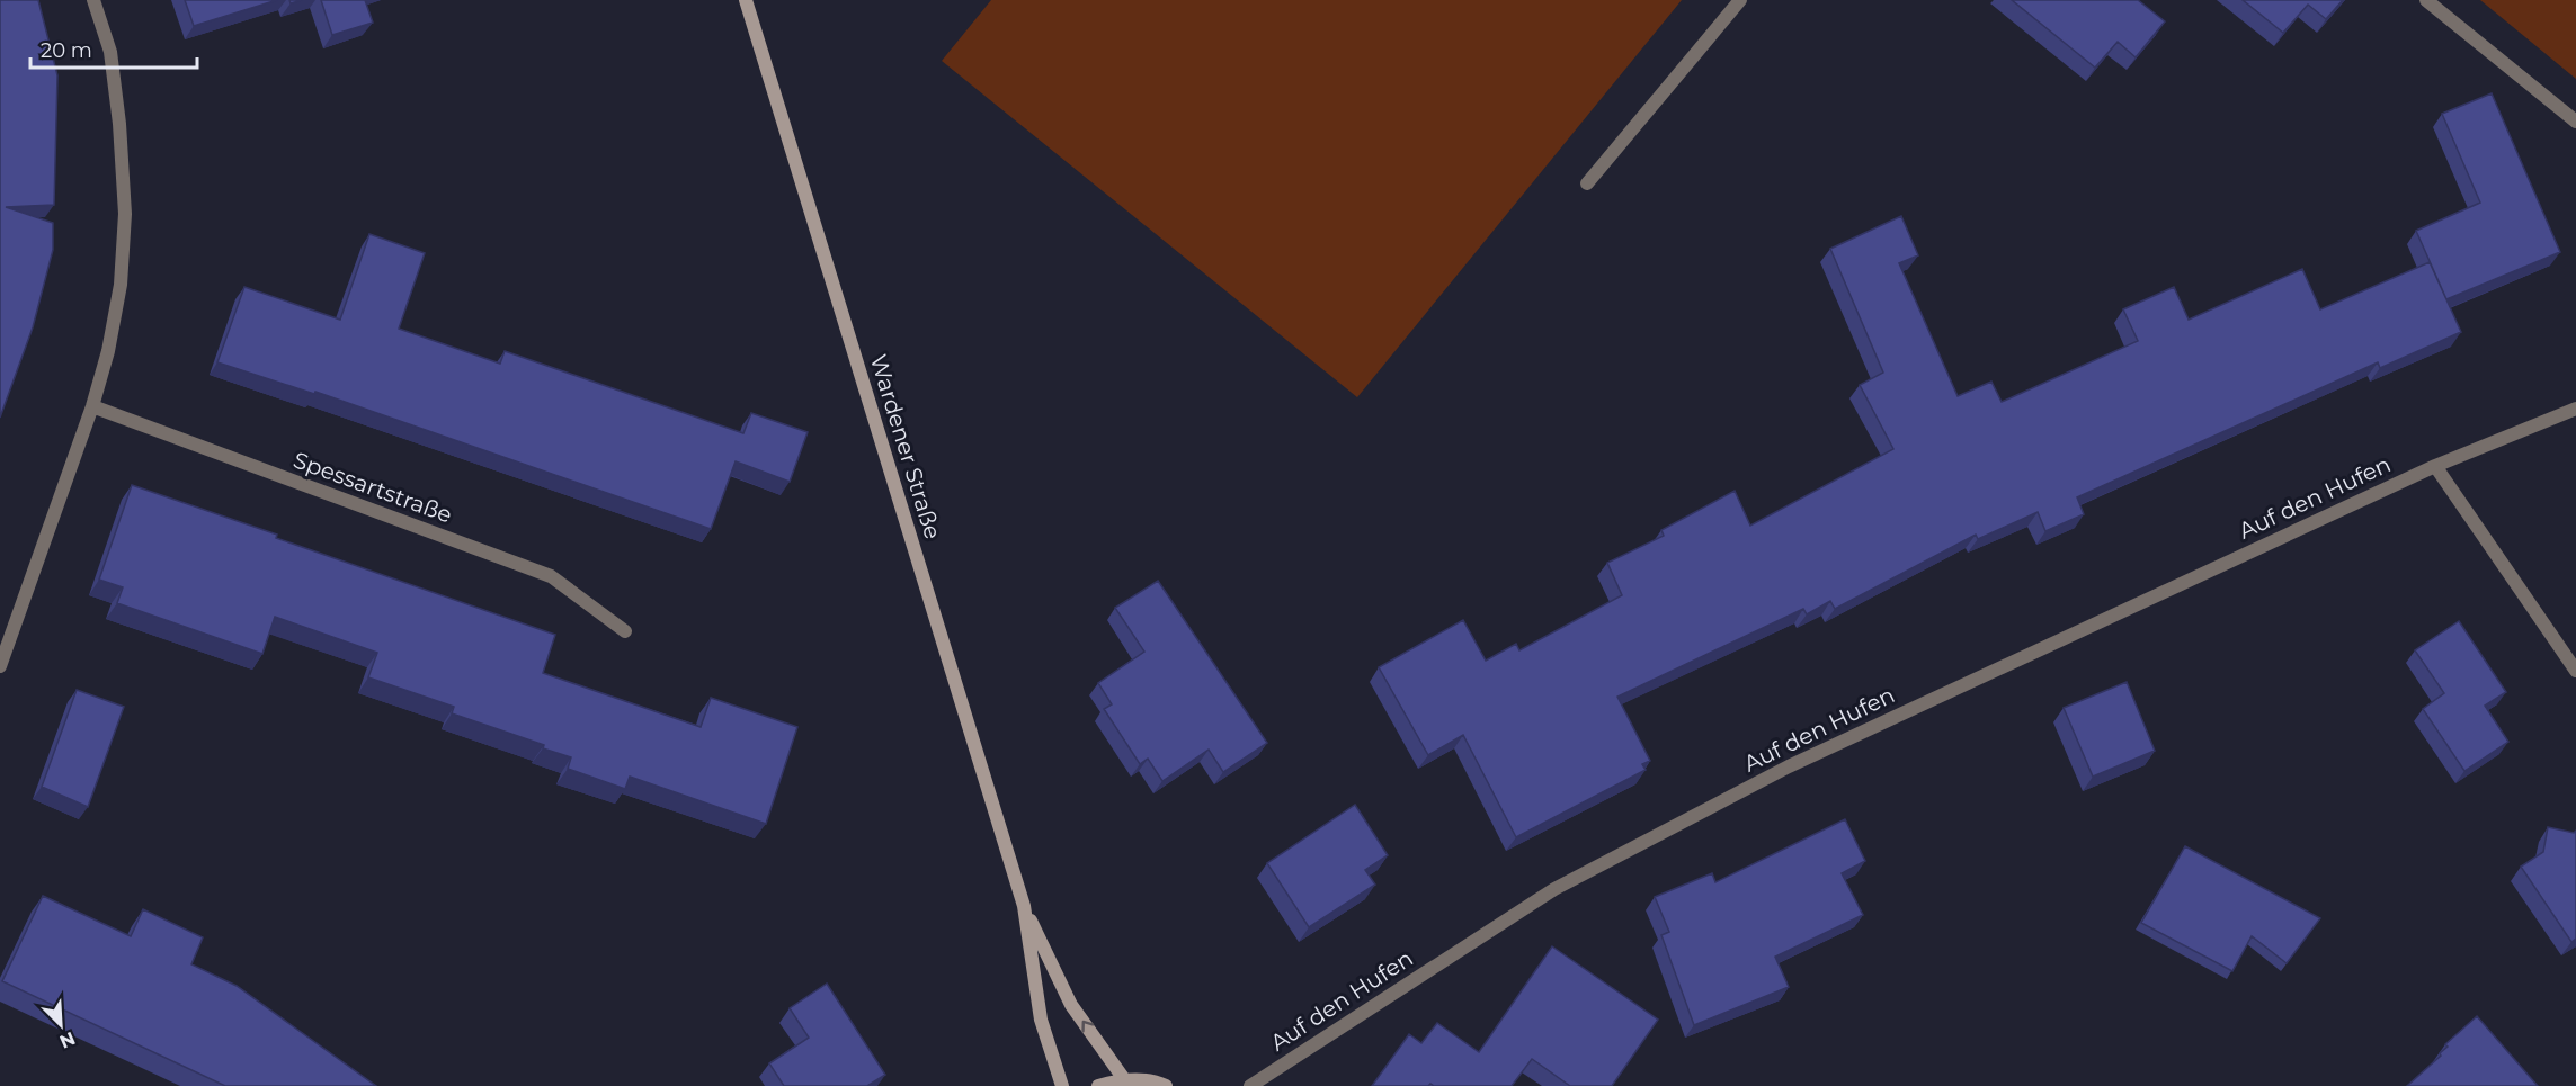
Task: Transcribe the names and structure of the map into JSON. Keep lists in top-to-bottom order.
{
  "streets": {
    "street": ["Wardener Straße", "Spessartstraße", "Auf den Hufen"]
  },
  "scale_bar": "20 m",
  "north": "bottom right"
}
